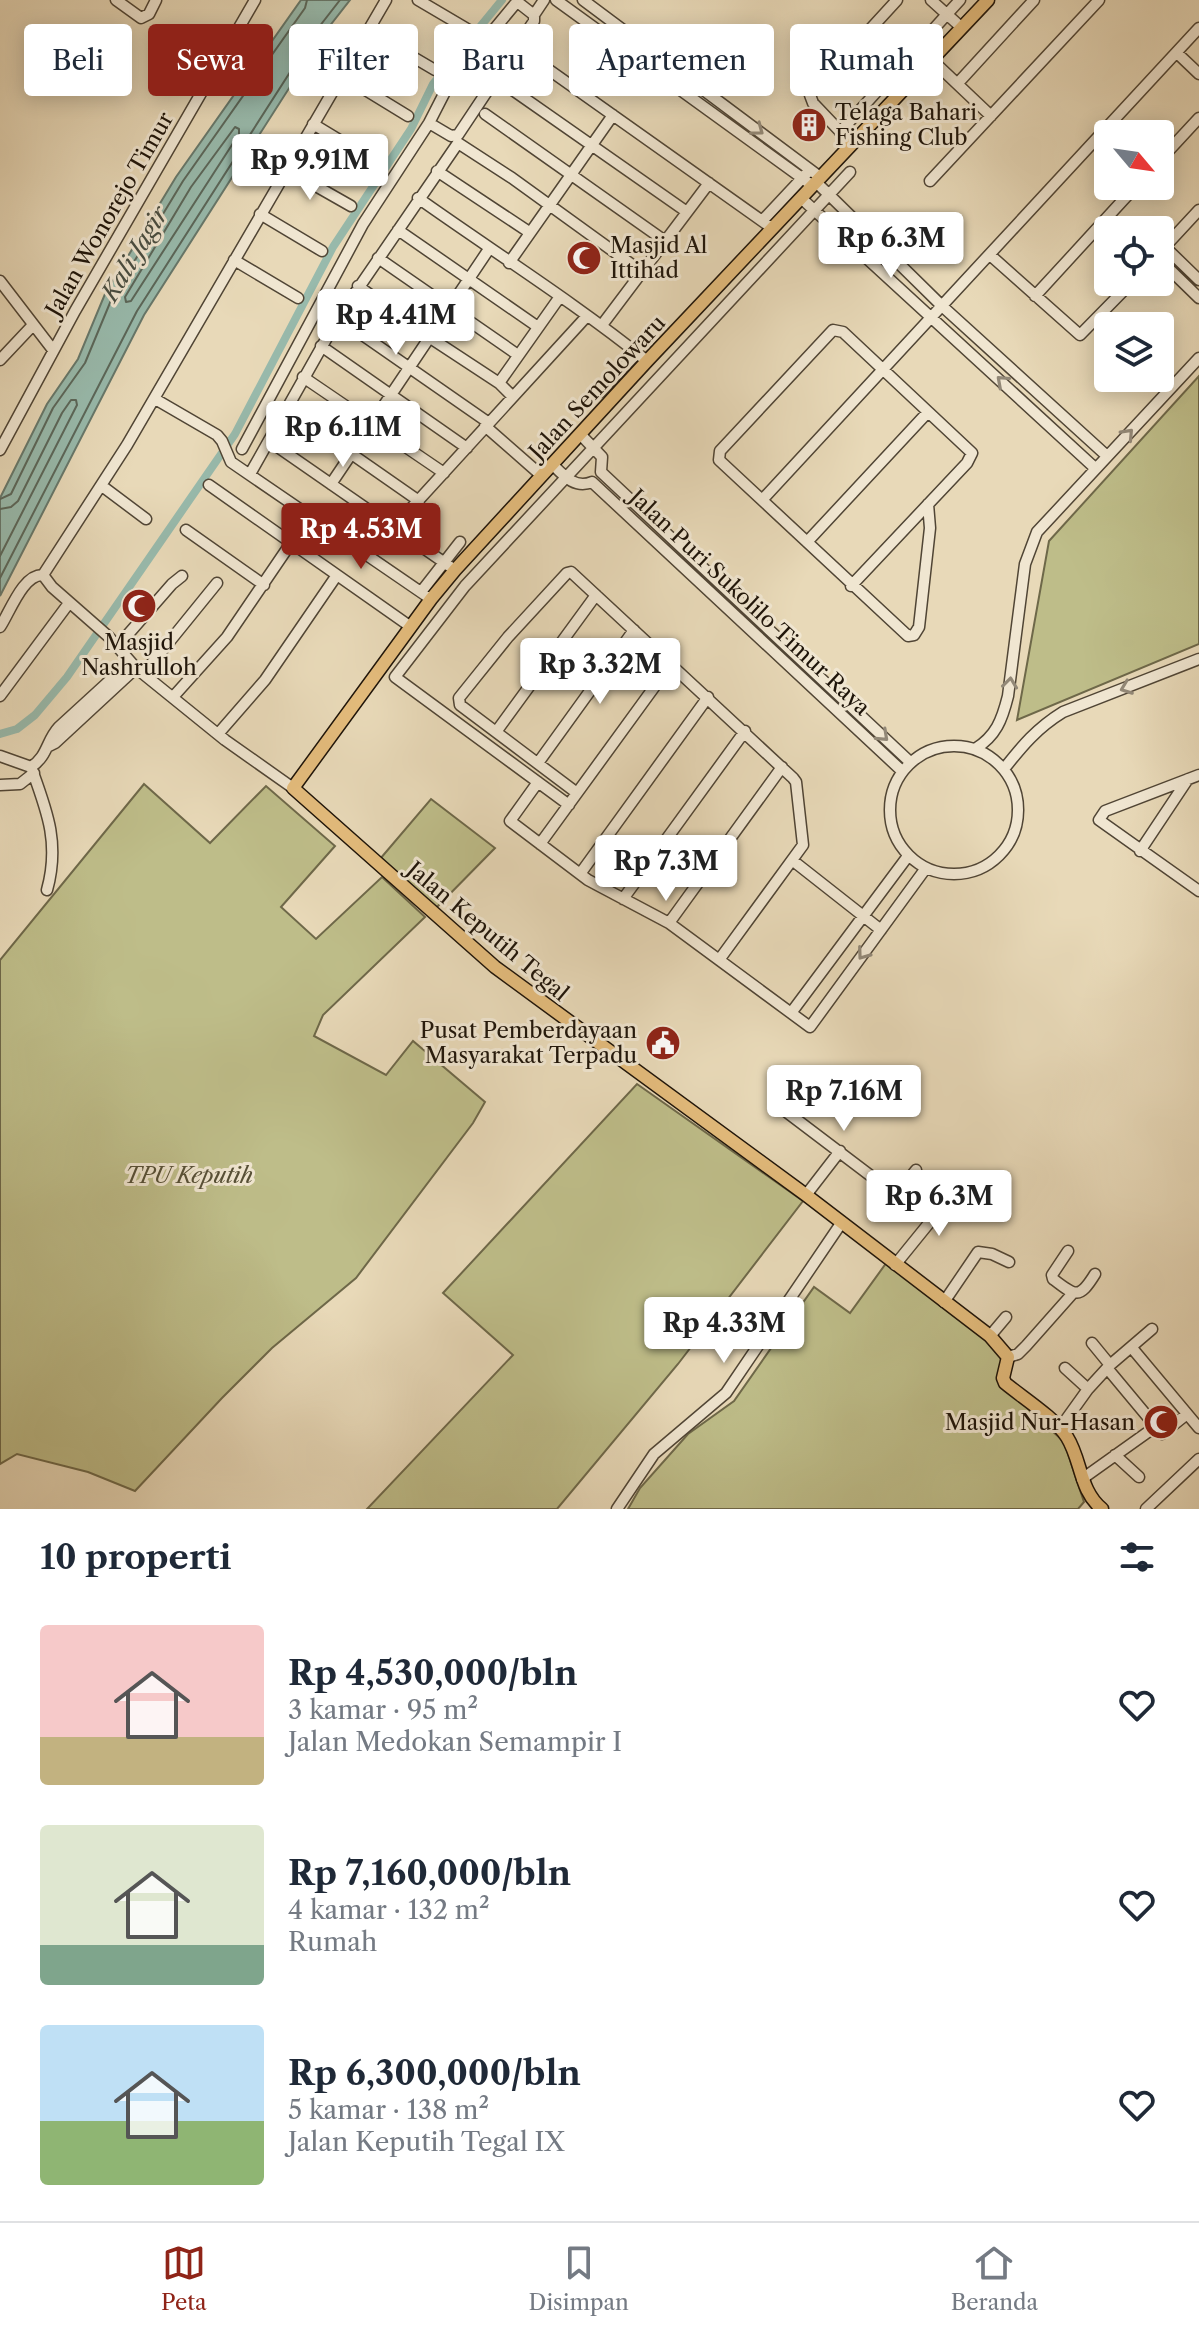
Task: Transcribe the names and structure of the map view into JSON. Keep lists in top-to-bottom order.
{
  "streets": {
    "main road": ["Jalan Semolowaru", "Jalan Keputih Tegal"],
    "street": ["Jalan Wonorejo Timur", "Jalan Puri Sukolilo Timur Raya"]
  },
  "crossings": [
    ["Jalan Semolowaru", "Jalan Puri Sukolilo Timur Raya"],
    ["Jalan Semolowaru", "Jalan Keputih Tegal"]
  ],
  "water": ["Kali Jagir"],
  "parks": ["TPU Keputih"],
  "places": {
    "building": ["Telaga Bahari Fishing Club"],
    "mosque": ["Masjid Al Ittihad", "Masjid Nashrulloh", "Masjid Nur-Hasan"],
    "public building": ["Pusat Pemberdayaan Masyarakat Terpadu"]
  },
  "north": "bottom right",
  "page": {
    "chip": [
      "Beli",
      "Sewa",
      "Filter",
      "Baru",
      "Apartemen",
      "Rumah"
    ],
    "price": [
      "Rp 9.91M",
      "Rp 6.3M",
      "Rp 4.41M",
      "Rp 6.11M",
      "Rp 4.53M",
      "Rp 3.32M",
      "Rp 7.3M",
      "Rp 7.16M",
      "Rp 6.3M",
      "Rp 4.33M"
    ],
    "heading": "10 properti",
    "list": [
      {
        "name": "Rp 4,530,000/bln",
        "note": "3 kamar · 95 m² · Jalan Medokan Semampir I"
      },
      {
        "name": "Rp 7,160,000/bln",
        "note": "4 kamar · 132 m² · Rumah"
      },
      {
        "name": "Rp 6,300,000/bln",
        "note": "5 kamar · 138 m² · Jalan Keputih Tegal IX"
      }
    ],
    "tabs": ["Peta", "Disimpan", "Beranda"]
  }
}
